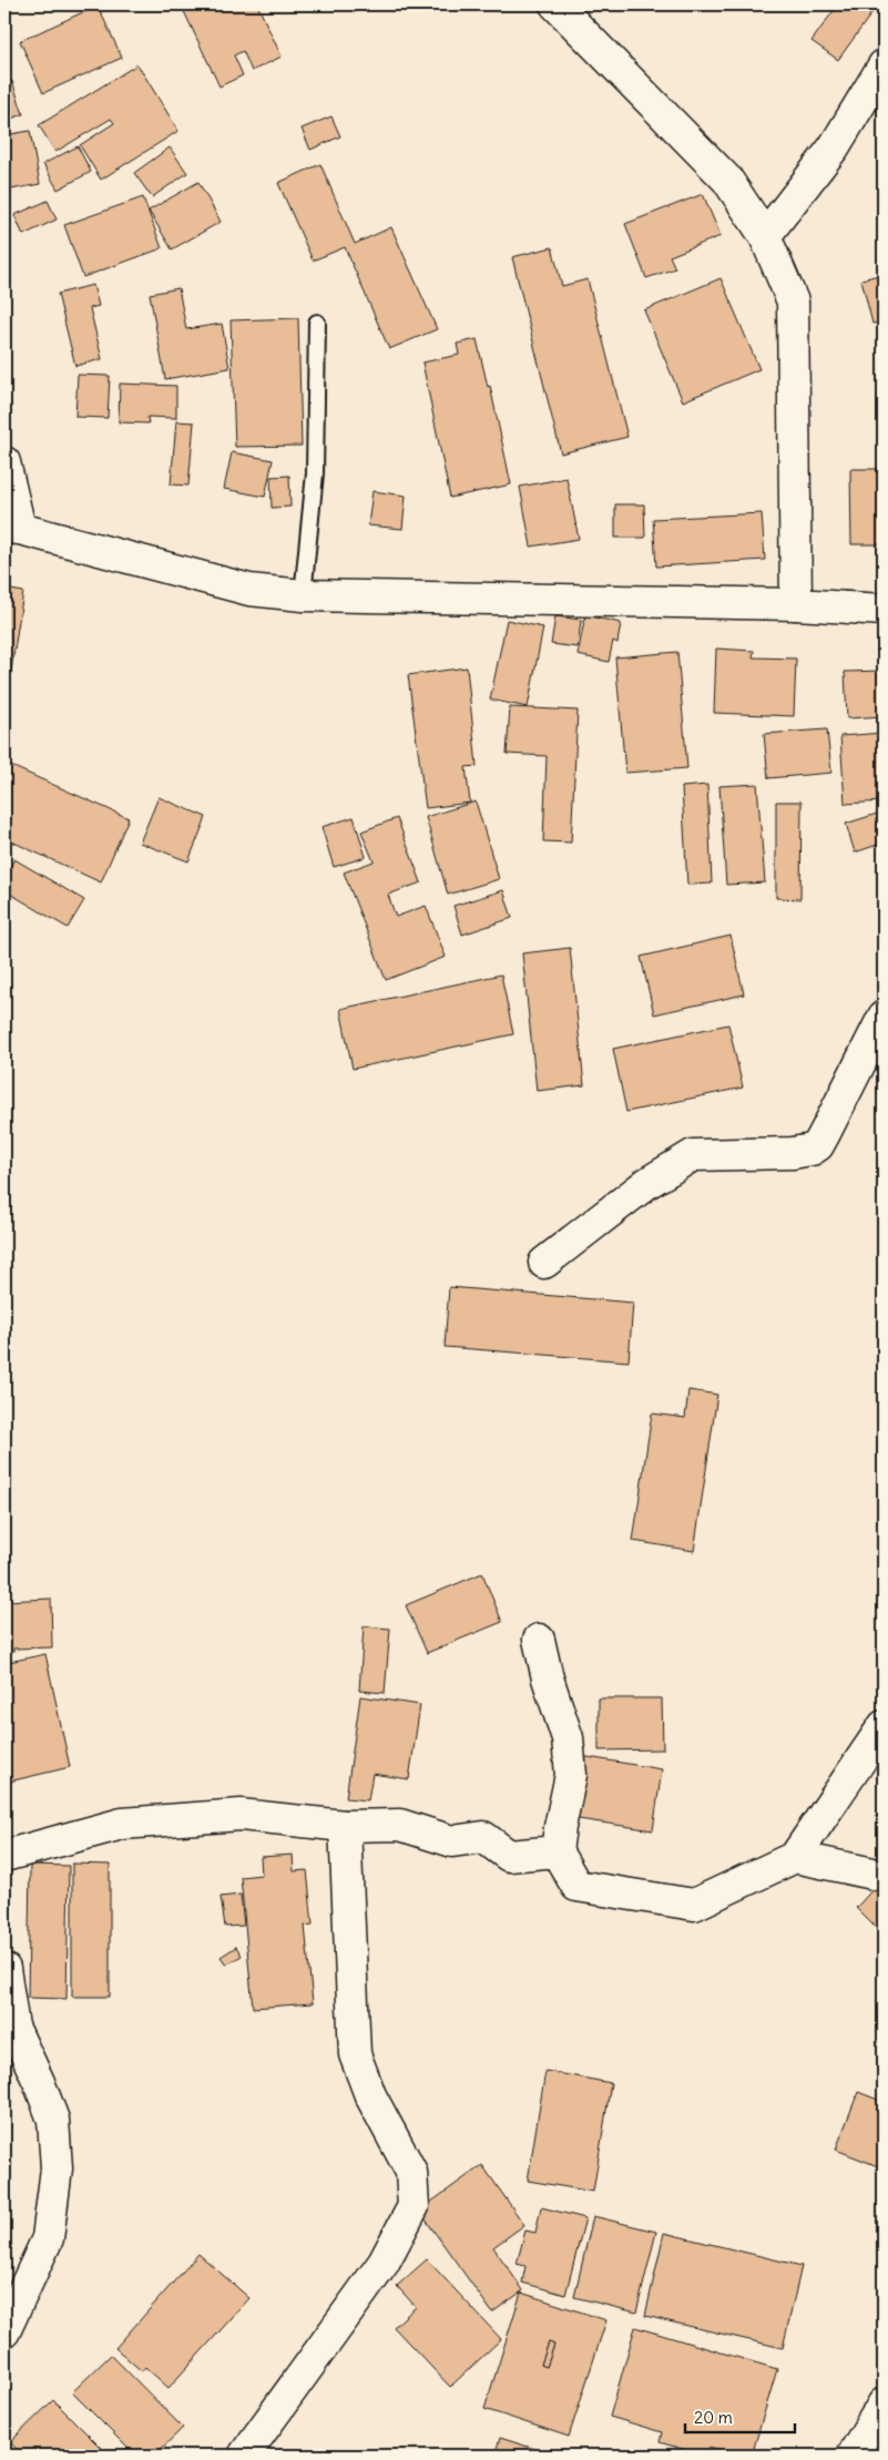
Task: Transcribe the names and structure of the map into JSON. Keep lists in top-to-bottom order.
{
  "scale_bar": "20 m"
}
